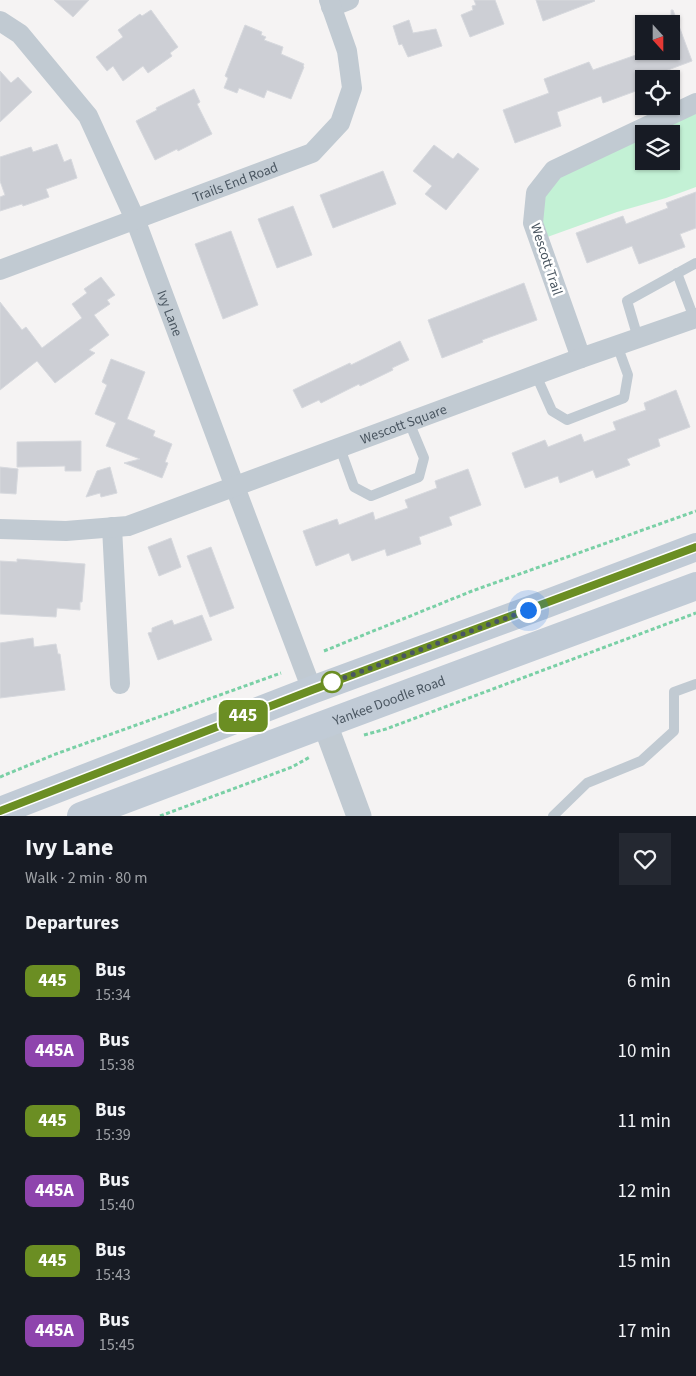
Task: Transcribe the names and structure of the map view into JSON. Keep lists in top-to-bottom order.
{
  "streets": {
    "main road": ["Yankee Doodle Road"],
    "street": [
      "Trails End Road",
      "Wescott Trail",
      "Ivy Lane",
      "Wescott Square"
    ]
  },
  "crossings": [
    ["Trails End Road", "Ivy Lane"],
    ["Wescott Trail", "Wescott Square"],
    ["Ivy Lane", "Wescott Square"]
  ],
  "lines": ["bus line 445"],
  "north": "bottom",
  "page": {
    "on_map": "445",
    "heading": [
      ["Ivy Lane", "Walk · 2 min · 80 m"],
      "Departures"
    ],
    "list": [
      {
        "mark": "445",
        "name": "Bus",
        "note": "15:34",
        "value": "6 min"
      },
      {
        "mark": "445A",
        "name": "Bus",
        "note": "15:38",
        "value": "10 min"
      },
      {
        "mark": "445",
        "name": "Bus",
        "note": "15:39",
        "value": "11 min"
      },
      {
        "mark": "445A",
        "name": "Bus",
        "note": "15:40",
        "value": "12 min"
      },
      {
        "mark": "445",
        "name": "Bus",
        "note": "15:43",
        "value": "15 min"
      },
      {
        "mark": "445A",
        "name": "Bus",
        "note": "15:45",
        "value": "17 min"
      }
    ]
  }
}
